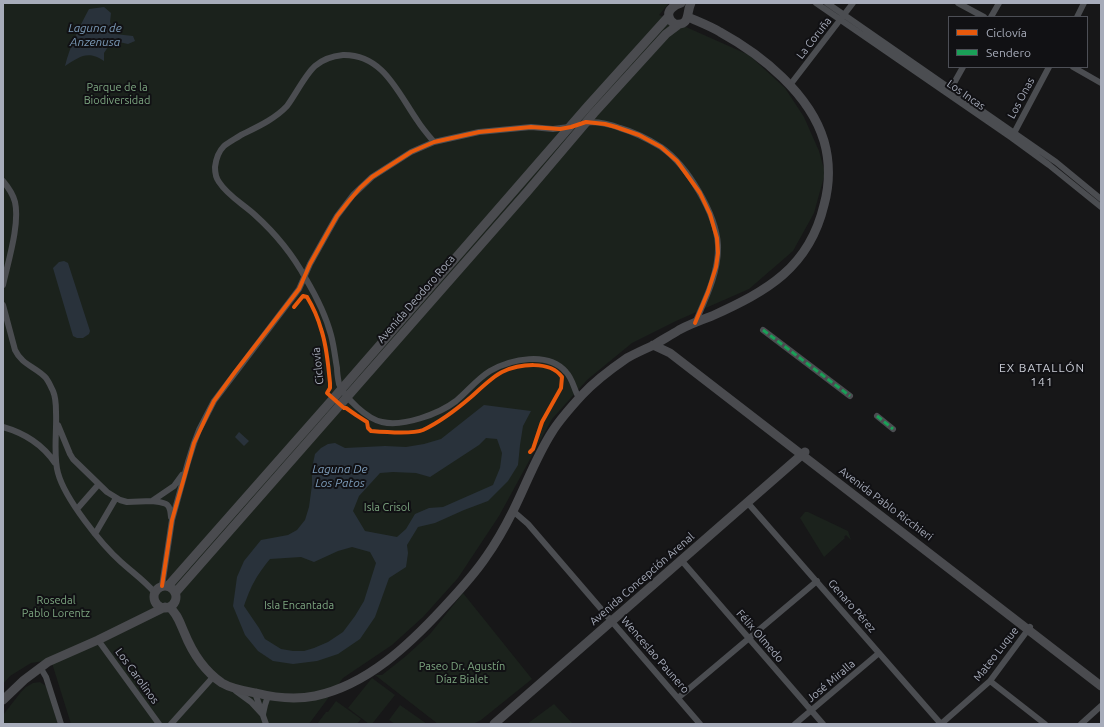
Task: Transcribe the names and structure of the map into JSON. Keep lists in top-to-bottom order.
{
  "streets": {
    "main road": ["Avenida Deodoro Roca", "Avenida Pablo Ricchieri", "Avenida Concepción Arenal"],
    "street": [
      "La Coruña",
      "Los Incas",
      "Los Onas",
      "Genaro Pérez",
      "Félix Olmedo",
      "Mateo Luque",
      "Wenceslao Paunero",
      "Los Carolinos",
      "José Miralla"
    ],
    "cycle path": ["Ciclovía"]
  },
  "crossings": [
    ["La Coruña", "Los Incas"],
    ["Los Incas", "Los Onas"],
    ["Avenida Deodoro Roca", "Los Carolinos"],
    ["Avenida Pablo Ricchieri", "Avenida Concepción Arenal"],
    ["Avenida Pablo Ricchieri", "Mateo Luque"],
    ["Avenida Concepción Arenal", "Genaro Pérez"],
    ["Avenida Concepción Arenal", "Félix Olmedo"],
    ["Avenida Concepción Arenal", "Wenceslao Paunero"],
    ["Genaro Pérez", "Mateo Luque"],
    ["Genaro Pérez", "José Miralla"],
    ["Félix Olmedo", "José Miralla"]
  ],
  "districts": ["EX BATALLÓN 141"],
  "water": ["Laguna de Anzenusa", "Laguna De Los Patos"],
  "parks": [
    "Parque de la Biodiversidad",
    "Isla Crisol",
    "Rosedal Pablo Lorentz",
    "Isla Encantada",
    "Paseo Dr. Agustín Díaz Bialet"
  ],
  "legend": ["Ciclovía", "Sendero"]
}
